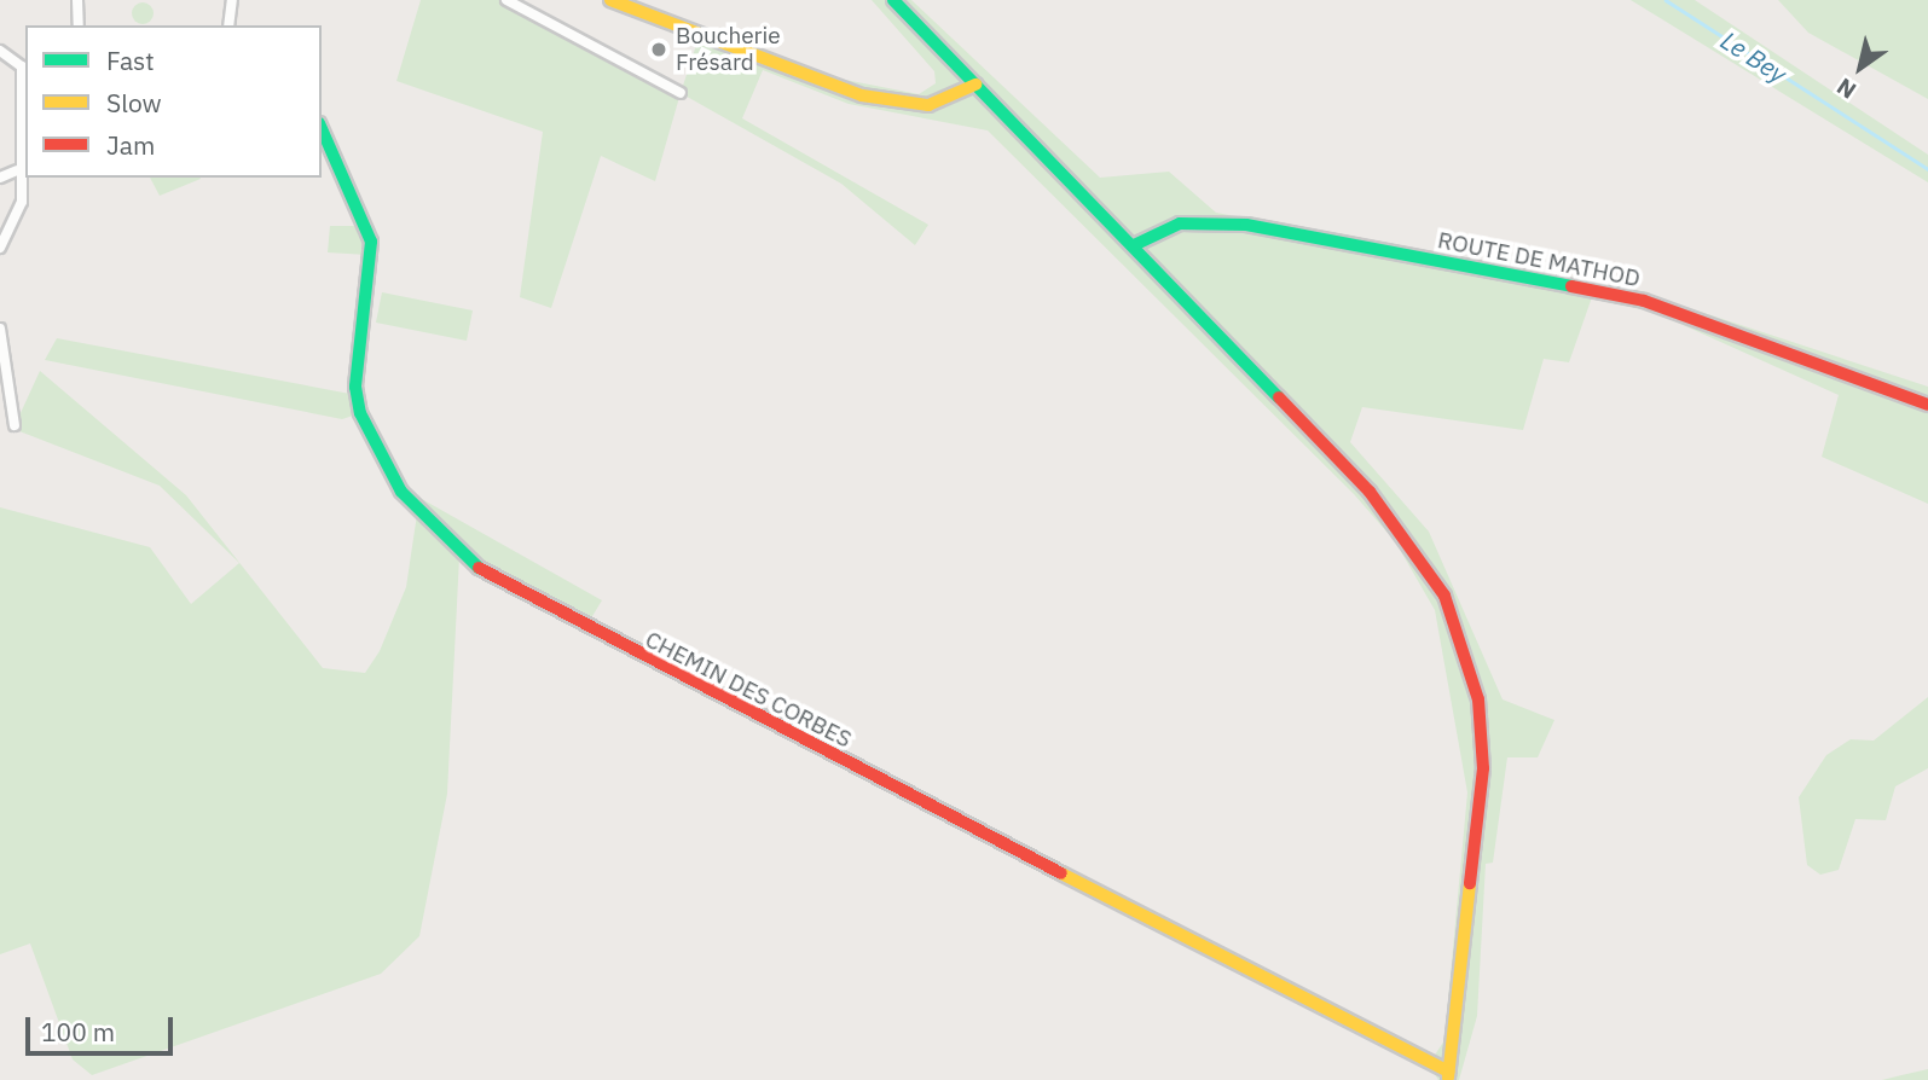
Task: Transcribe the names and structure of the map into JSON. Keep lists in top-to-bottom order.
{
  "streets": {
    "main road": ["ROUTE DE MATHOD", "CHEMIN DES CORBES"]
  },
  "water": ["Le Bey"],
  "places": ["Boucherie Frésard"],
  "legend": ["Fast", "Slow", "Jam"],
  "scale_bar": "100 m",
  "north": "bottom left"
}
